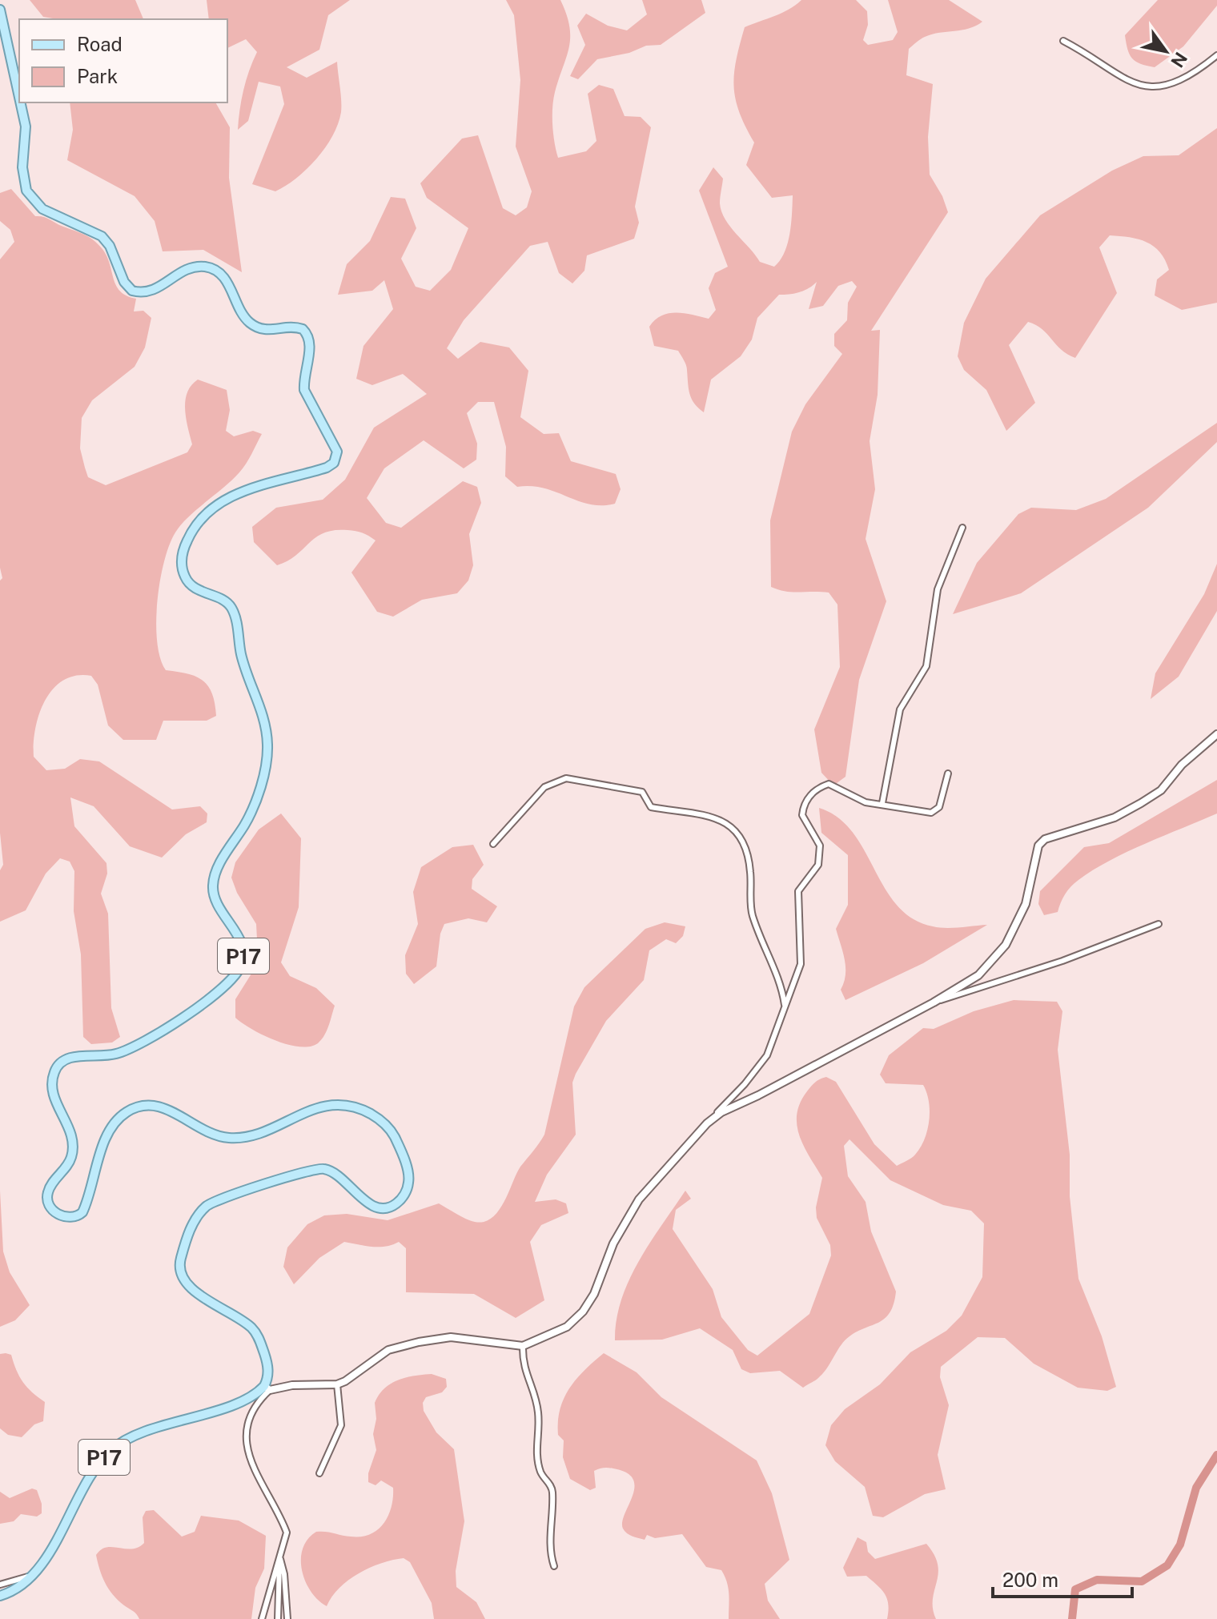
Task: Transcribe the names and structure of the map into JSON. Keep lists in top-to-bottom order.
{
  "streets": {
    "main road": ["P17"]
  },
  "legend": ["Road", "Park"],
  "scale_bar": "200 m",
  "north": "bottom right"
}
